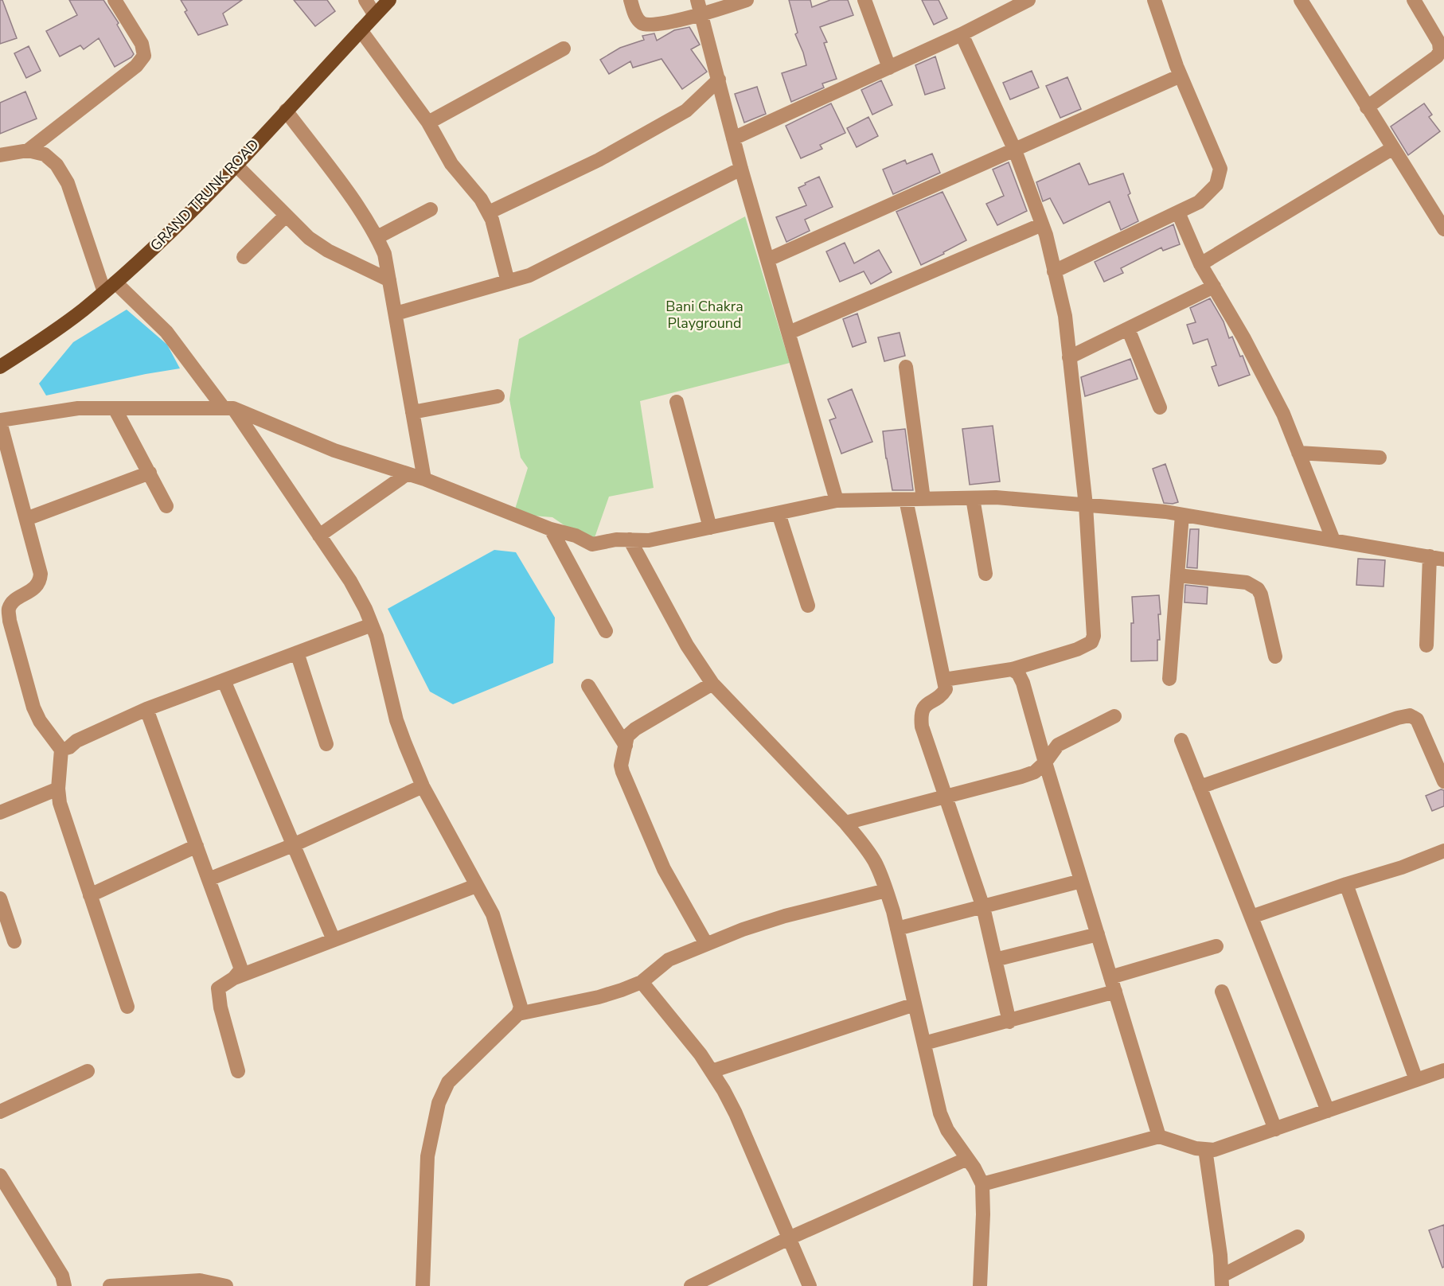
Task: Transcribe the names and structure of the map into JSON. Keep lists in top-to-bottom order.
{
  "streets": {
    "main road": ["GRAND TRUNK ROAD"]
  },
  "parks": ["Bani Chakra Playground"]
}
